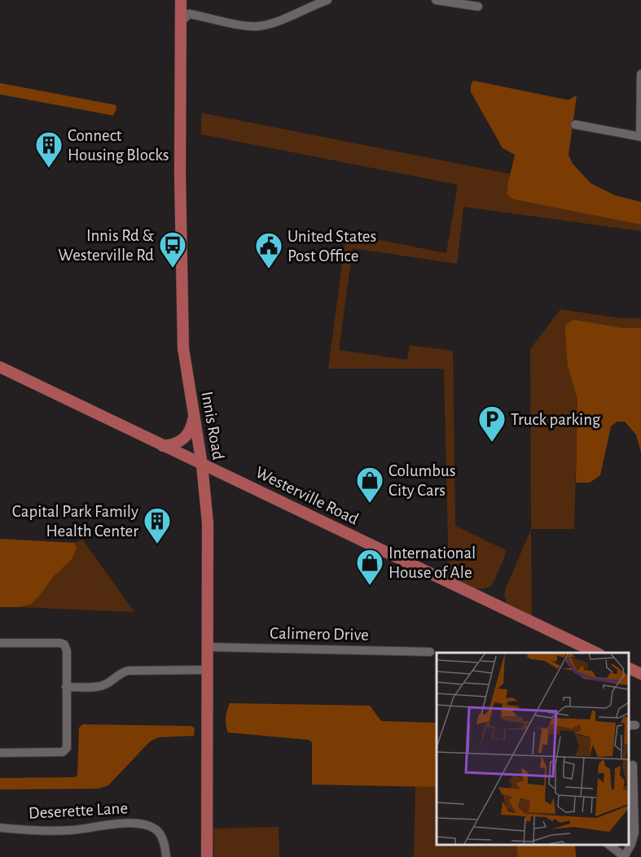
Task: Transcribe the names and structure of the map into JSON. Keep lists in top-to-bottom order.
{
  "streets": {
    "main road": ["Innis Road", "Westerville Road"],
    "street": ["Calimero Drive", "Deserette Lane"]
  },
  "crossings": [
    ["Innis Road", "Westerville Road"],
    ["Innis Road", "Calimero Drive"]
  ],
  "places": {
    "building": ["Connect Housing Blocks", "Capital Park Family Health Center"],
    "bus stop": ["Innis Rd & Westerville Rd"],
    "public building": ["United States Post Office"],
    "parking": ["Truck parking"],
    "shop": ["Columbus City Cars", "International House of Ale"]
  }
}
